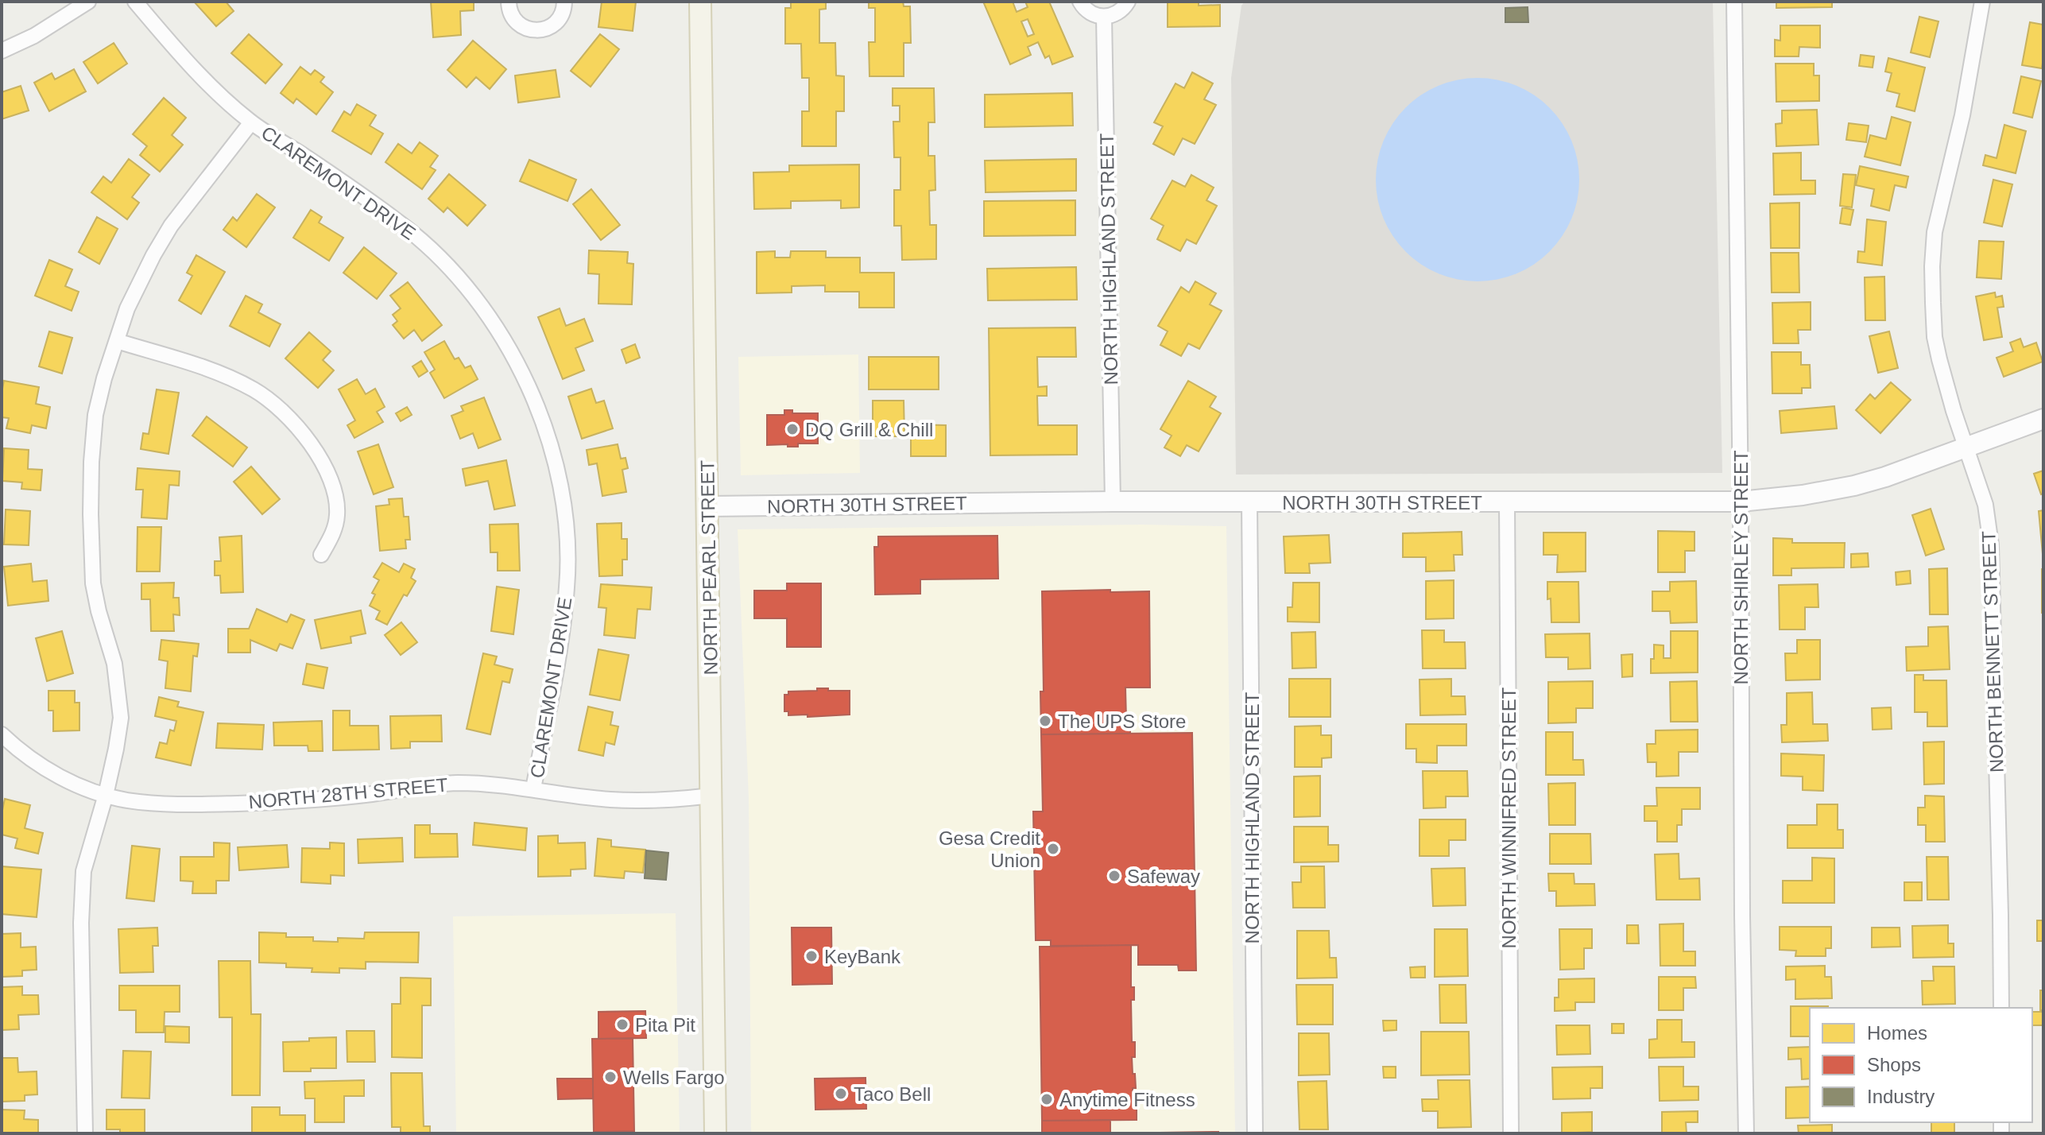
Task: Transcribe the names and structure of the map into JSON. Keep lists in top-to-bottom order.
{
  "streets": {
    "main road": ["NORTH 30TH STREET", "NORTH PEARL STREET"],
    "street": [
      "CLAREMONT DRIVE",
      "NORTH HIGHLAND STREET",
      "NORTH SHIRLEY STREET",
      "NORTH BENNETT STREET",
      "NORTH 28TH STREET",
      "NORTH WINNIFRED STREET"
    ]
  },
  "crossings": [
    ["CLAREMONT DRIVE", "NORTH 28TH STREET"],
    ["NORTH HIGHLAND STREET", "NORTH 30TH STREET"],
    ["NORTH 30TH STREET", "NORTH PEARL STREET"],
    ["NORTH 30TH STREET", "NORTH SHIRLEY STREET"],
    ["NORTH 30TH STREET", "NORTH BENNETT STREET"],
    ["NORTH 30TH STREET", "NORTH WINNIFRED STREET"],
    ["NORTH PEARL STREET", "NORTH 28TH STREET"]
  ],
  "places": [
    "DQ Grill & Chill",
    "The UPS Store",
    "Gesa Credit Union",
    "Safeway",
    "KeyBank",
    "Pita Pit",
    "Wells Fargo",
    "Taco Bell",
    "Anytime Fitness"
  ],
  "legend": ["Homes", "Shops", "Industry"]
}
